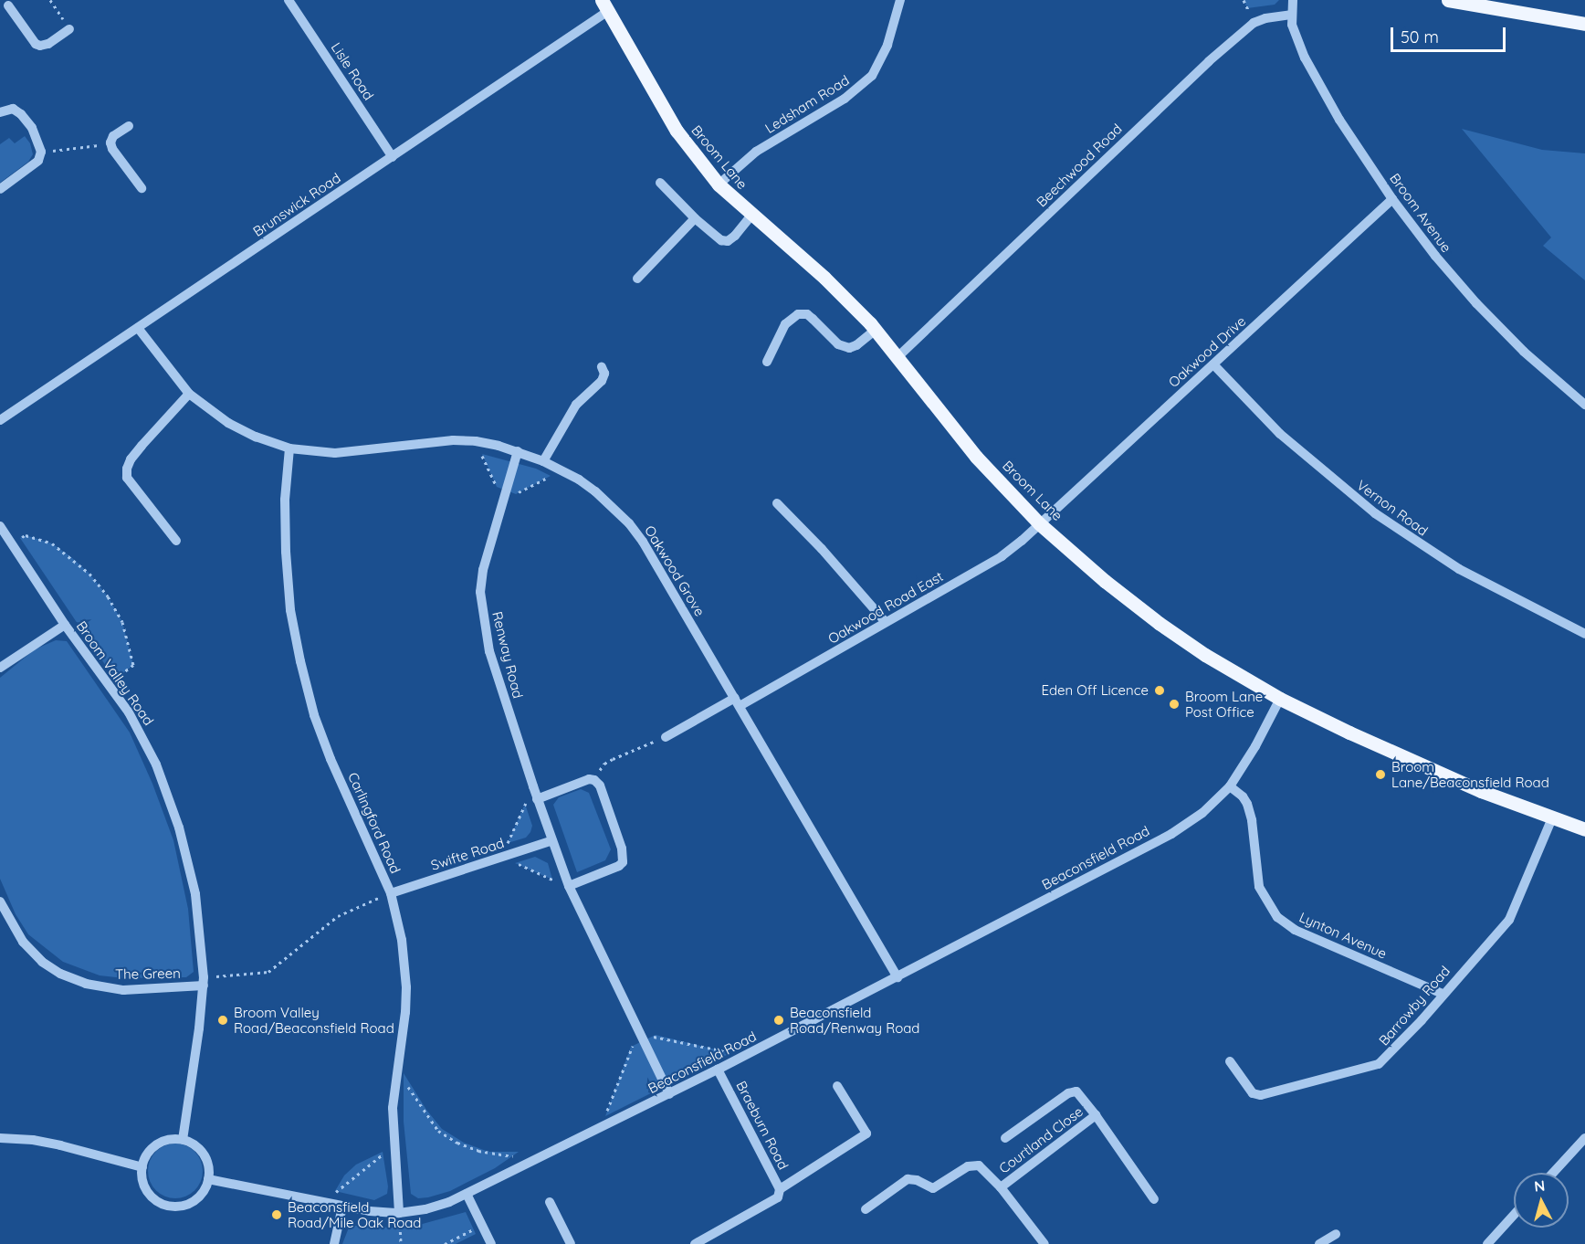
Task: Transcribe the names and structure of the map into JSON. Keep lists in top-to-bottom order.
{
  "streets": {
    "main road": ["Broom Lane"],
    "street": [
      "Lisle Road",
      "Ledsham Road",
      "Beechwood Road",
      "Brunswick Road",
      "Broom Avenue",
      "Oakwood Drive",
      "Vernon Road",
      "Oakwood Grove",
      "Oakwood Road East",
      "Renway Road",
      "Broom Valley Road",
      "Carlingford Road",
      "Swifte Road",
      "Beaconsfield Road",
      "Lynton Avenue",
      "The Green",
      "Barrowby Road",
      "Braeburn Road",
      "Courtland Close"
    ]
  },
  "crossings": [
    ["Lisle Road", "Brunswick Road"],
    ["Ledsham Road", "Broom Lane"],
    ["Broom Lane", "Beechwood Road"],
    ["Broom Lane", "Brunswick Road"],
    ["Broom Lane", "Oakwood Drive"],
    ["Broom Lane", "Oakwood Road East"],
    ["Broom Lane", "Beaconsfield Road"],
    ["Broom Lane", "Barrowby Road"],
    ["Beechwood Road", "Broom Avenue"],
    ["Brunswick Road", "Oakwood Grove"],
    ["Broom Avenue", "Oakwood Drive"],
    ["Oakwood Drive", "Vernon Road"],
    ["Oakwood Drive", "Oakwood Road East"],
    ["Oakwood Grove", "Oakwood Road East"],
    ["Oakwood Grove", "Renway Road"],
    ["Oakwood Grove", "Carlingford Road"],
    ["Oakwood Grove", "Beaconsfield Road"],
    ["Renway Road", "Swifte Road"],
    ["Renway Road", "Beaconsfield Road"],
    ["Broom Valley Road", "Beaconsfield Road"],
    ["Broom Valley Road", "The Green"],
    ["Carlingford Road", "Swifte Road"],
    ["Carlingford Road", "Beaconsfield Road"],
    ["Beaconsfield Road", "Lynton Avenue"],
    ["Beaconsfield Road", "Braeburn Road"],
    ["Lynton Avenue", "Barrowby Road"]
  ],
  "places": [
    "Eden Off Licence",
    "Broom Lane Post Office",
    "Broom Lane/Beaconsfield Road",
    "Broom Valley Road/Beaconsfield Road",
    "Beaconsfield Road/Renway Road",
    "Beaconsfield Road/Mile Oak Road"
  ],
  "scale_bar": "50 m",
  "north": "top"
}
